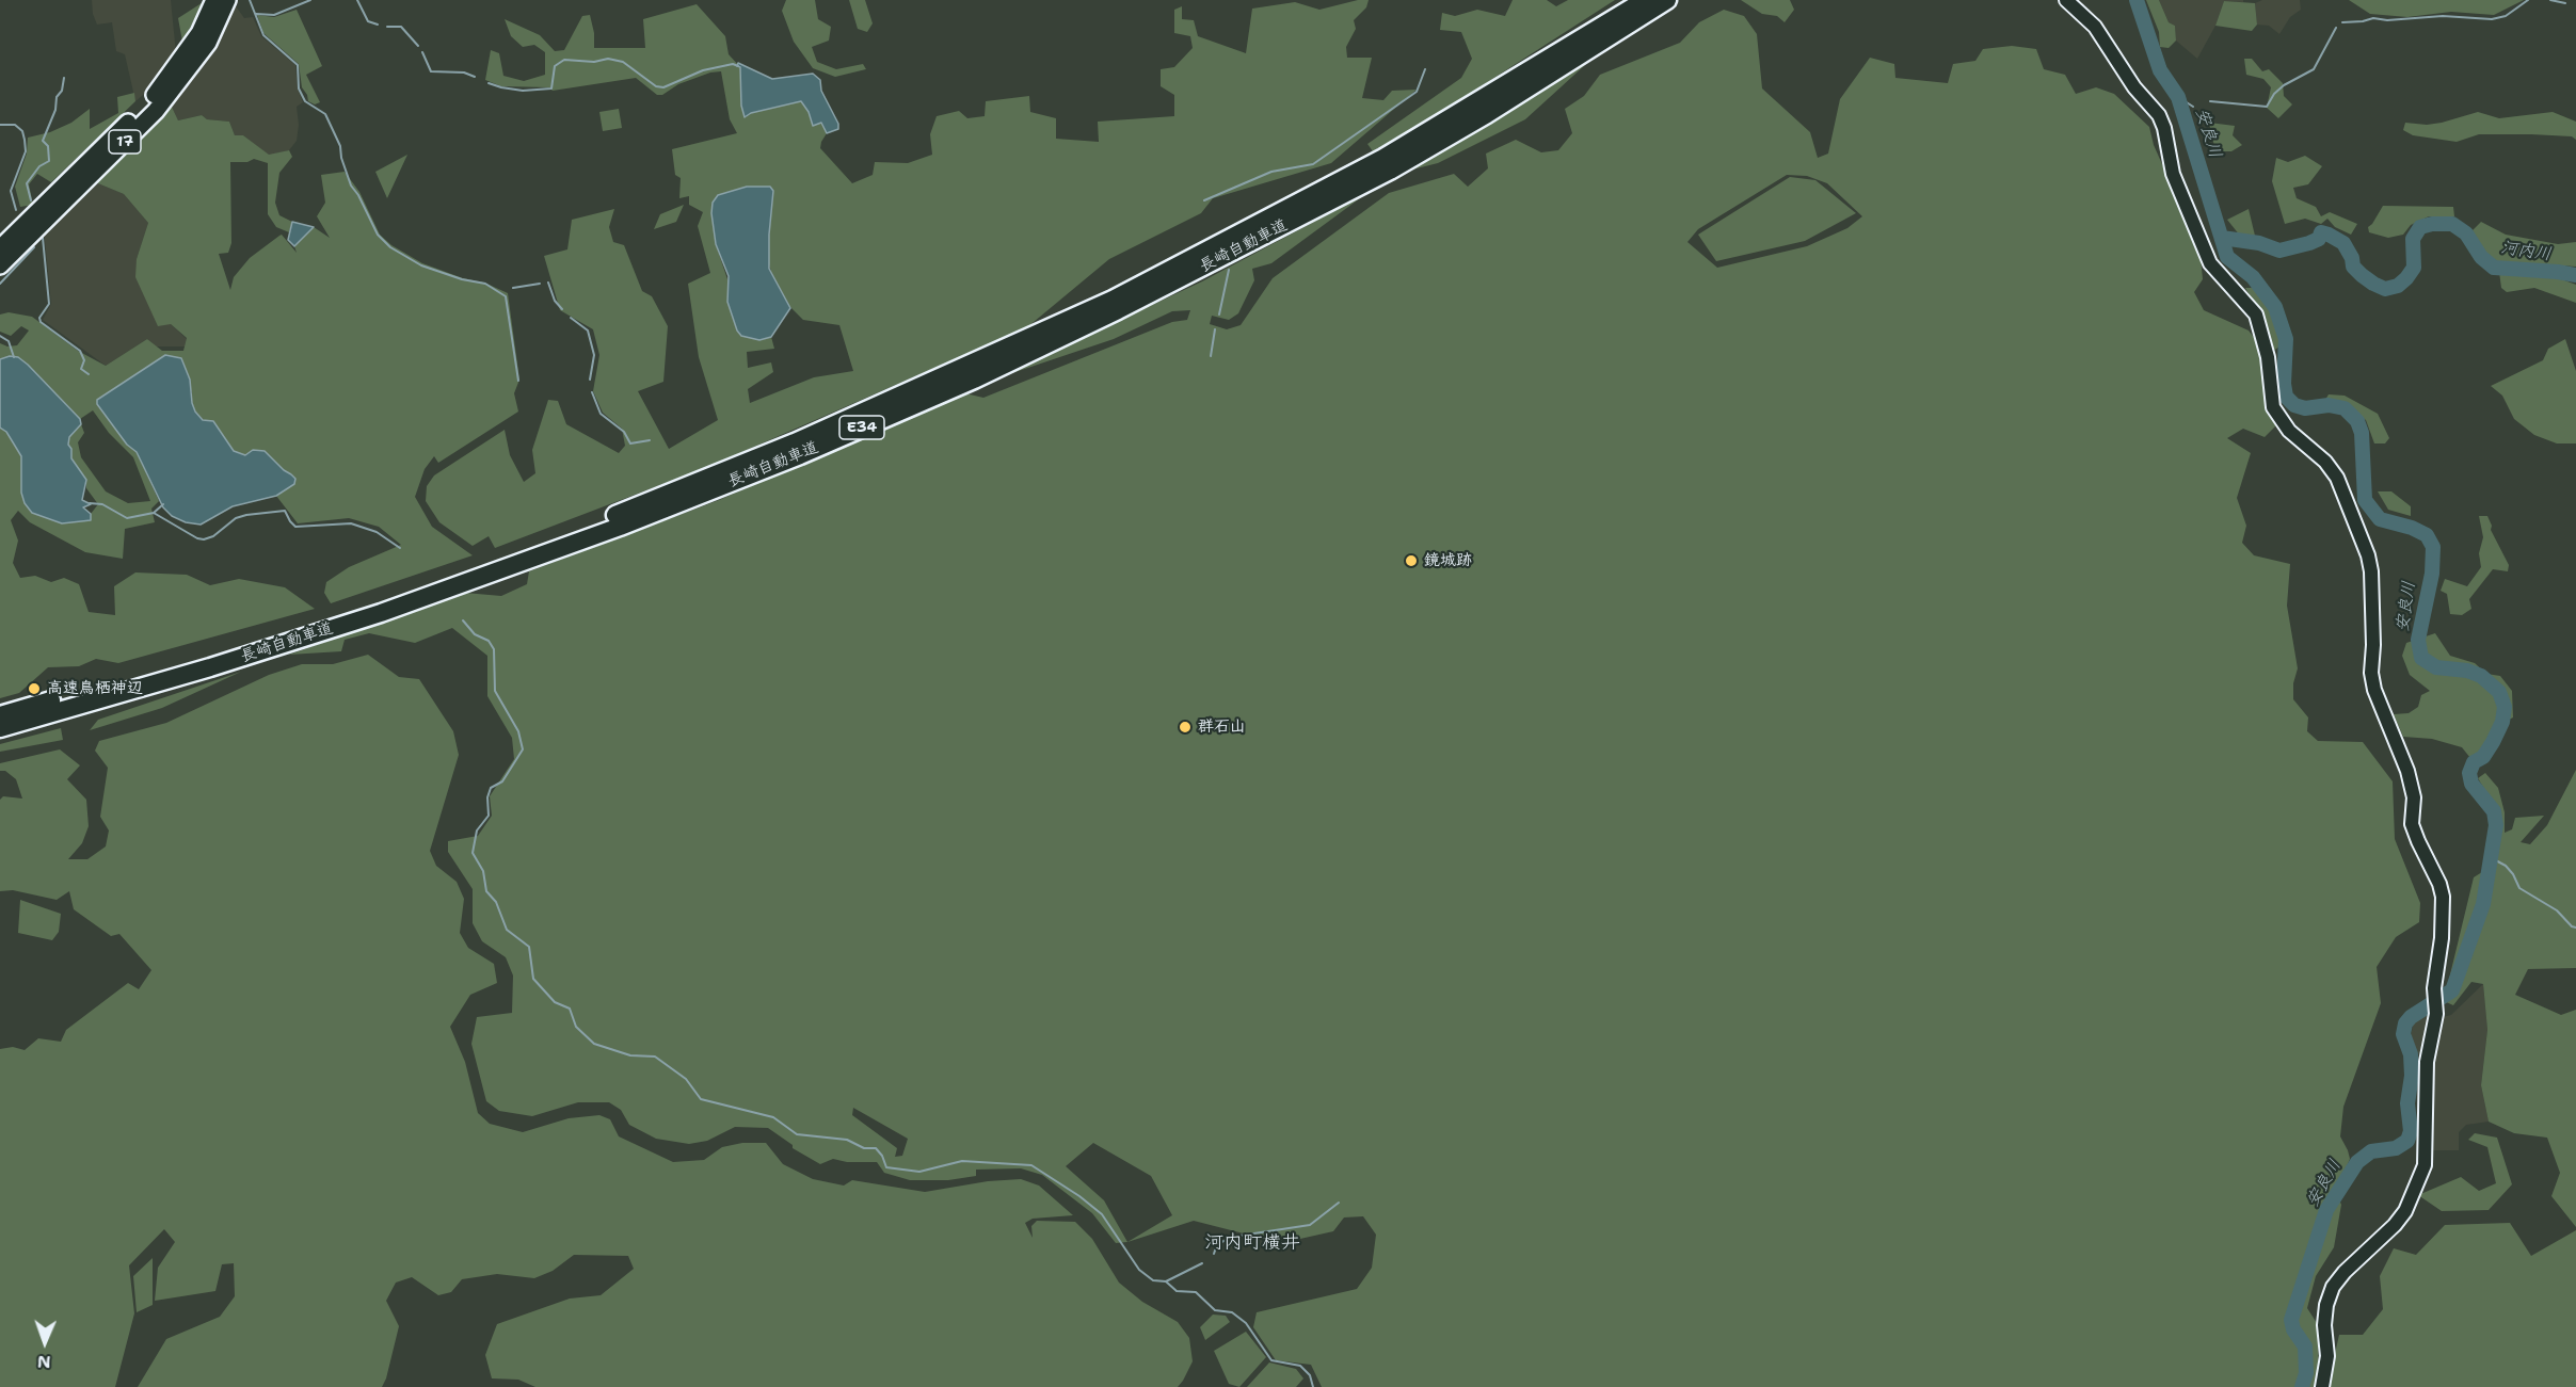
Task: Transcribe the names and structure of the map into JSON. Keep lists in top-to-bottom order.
{
  "streets": {
    "highway": ["長崎自動車道", "E34"],
    "main road": ["17"]
  },
  "districts": ["河内町横井"],
  "water": ["安良川", "河内川"],
  "places": ["鏡城跡", "高速鳥栖神辺", "群石山"],
  "north": "bottom"
}
